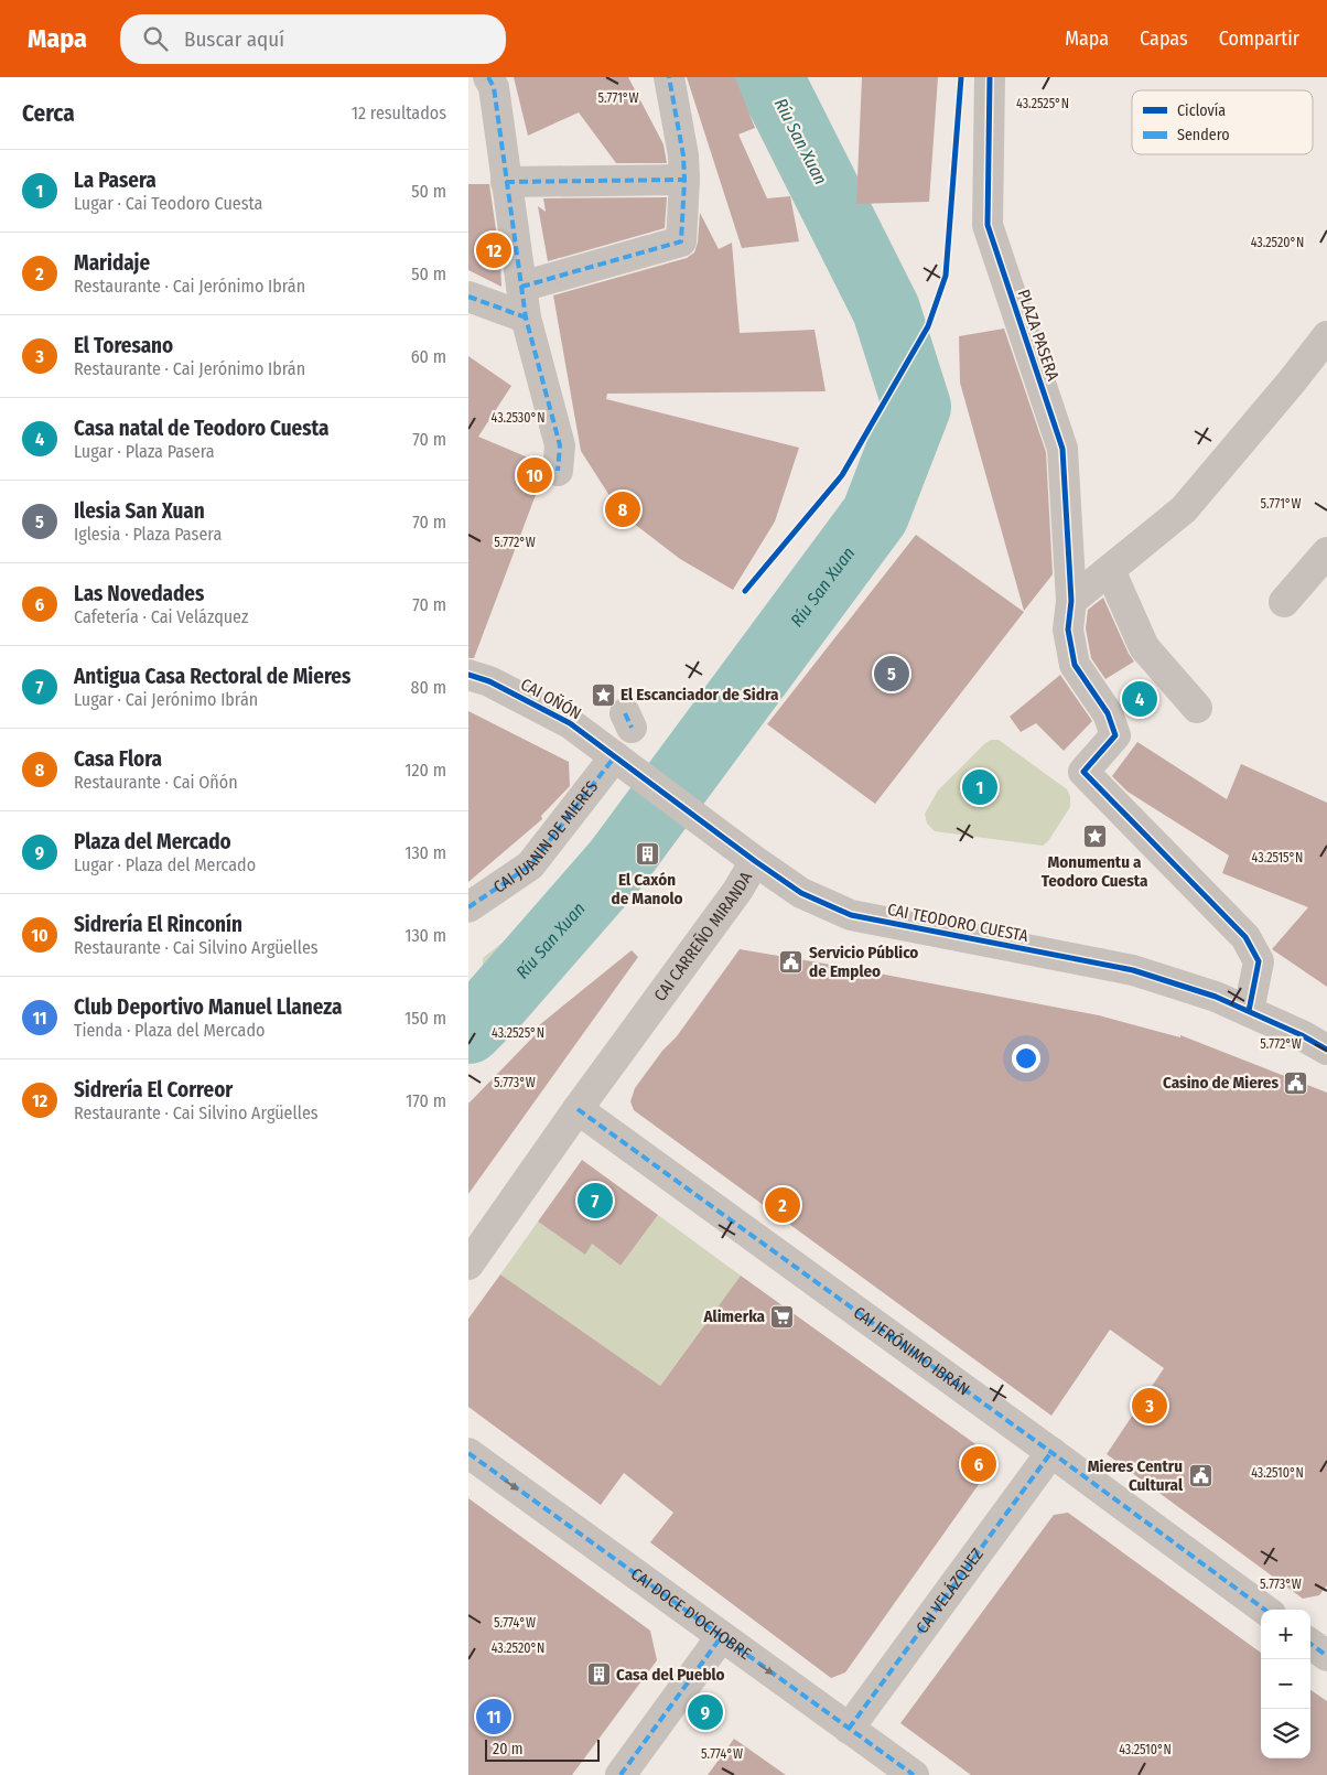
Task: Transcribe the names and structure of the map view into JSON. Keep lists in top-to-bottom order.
{
  "streets": {
    "street": [
      "PLAZA PASERA",
      "CAI OÑÓN",
      "CAI JUANIN DE MIERES",
      "CAI TEODORO CUESTA",
      "CAI CARREÑO MIRANDA",
      "CAI JERÓNIMO IBRÁN",
      "CAI VELÁZQUEZ",
      "CAI DOCE D'OCHOBRE"
    ]
  },
  "crossings": [
    ["PLAZA PASERA", "CAI TEODORO CUESTA"],
    ["CAI OÑÓN", "CAI JUANIN DE MIERES"],
    ["CAI OÑÓN", "CAI TEODORO CUESTA"],
    ["CAI JUANIN DE MIERES", "CAI TEODORO CUESTA"],
    ["CAI TEODORO CUESTA", "CAI CARREÑO MIRANDA"],
    ["CAI CARREÑO MIRANDA", "CAI JERÓNIMO IBRÁN"],
    ["CAI JERÓNIMO IBRÁN", "CAI VELÁZQUEZ"],
    ["CAI VELÁZQUEZ", "CAI DOCE D'OCHOBRE"]
  ],
  "one_way": ["CAI DOCE D'OCHOBRE"],
  "water": ["Ríu San Xuan"],
  "places": {
    "place": ["El Escanciador de Sidra", "Monumentu a Teodoro Cuesta"],
    "building": ["El Caxón de Manolo", "Casa del Pueblo"],
    "public building": ["Servicio Público de Empleo", "Casino de Mieres", "Mieres Centru Cultural"],
    "supermarket": ["Alimerka"]
  },
  "legend": ["Ciclovía", "Sendero"],
  "scale_bar": "20 m",
  "page": {
    "header": "Mapa",
    "search": "Buscar aquí",
    "nav": ["Mapa", "Capas", "Compartir"],
    "heading": ["Cerca", "12 resultados"],
    "list": [
      {
        "mark": "1",
        "name": "La Pasera",
        "note": "Lugar · Cai Teodoro Cuesta",
        "value": "50 m"
      },
      {
        "mark": "2",
        "name": "Maridaje",
        "note": "Restaurante · Cai Jerónimo Ibrán",
        "value": "50 m"
      },
      {
        "mark": "3",
        "name": "El Toresano",
        "note": "Restaurante · Cai Jerónimo Ibrán",
        "value": "60 m"
      },
      {
        "mark": "4",
        "name": "Casa natal de Teodoro Cuesta",
        "note": "Lugar · Plaza Pasera",
        "value": "70 m"
      },
      {
        "mark": "5",
        "name": "Ilesia San Xuan",
        "note": "Iglesia · Plaza Pasera",
        "value": "70 m"
      },
      {
        "mark": "6",
        "name": "Las Novedades",
        "note": "Cafetería · Cai Velázquez",
        "value": "70 m"
      },
      {
        "mark": "7",
        "name": "Antigua Casa Rectoral de Mieres",
        "note": "Lugar · Cai Jerónimo Ibrán",
        "value": "80 m"
      },
      {
        "mark": "8",
        "name": "Casa Flora",
        "note": "Restaurante · Cai Oñón",
        "value": "120 m"
      },
      {
        "mark": "9",
        "name": "Plaza del Mercado",
        "note": "Lugar · Plaza del Mercado",
        "value": "130 m"
      },
      {
        "mark": "10",
        "name": "Sidrería El Rinconín",
        "note": "Restaurante · Cai Silvino Argüelles",
        "value": "130 m"
      },
      {
        "mark": "11",
        "name": "Club Deportivo Manuel Llaneza",
        "note": "Tienda · Plaza del Mercado",
        "value": "150 m"
      },
      {
        "mark": "12",
        "name": "Sidrería El Correor",
        "note": "Restaurante · Cai Silvino Argüelles",
        "value": "170 m"
      }
    ],
    "pins": [
      "12",
      "10",
      "8",
      "5",
      "4",
      "1",
      "7",
      "2",
      "3",
      "6",
      "9",
      "11"
    ],
    "map_buttons": ["+", "−"],
    "scale": "20 m"
  },
  "coordinates": [
    "5.771°W",
    "43.2525°N",
    "43.2520°N",
    "43.2530°N",
    "5.772°W",
    "43.2515°N",
    "5.773°W",
    "43.2510°N",
    "5.774°W"
  ]
}
